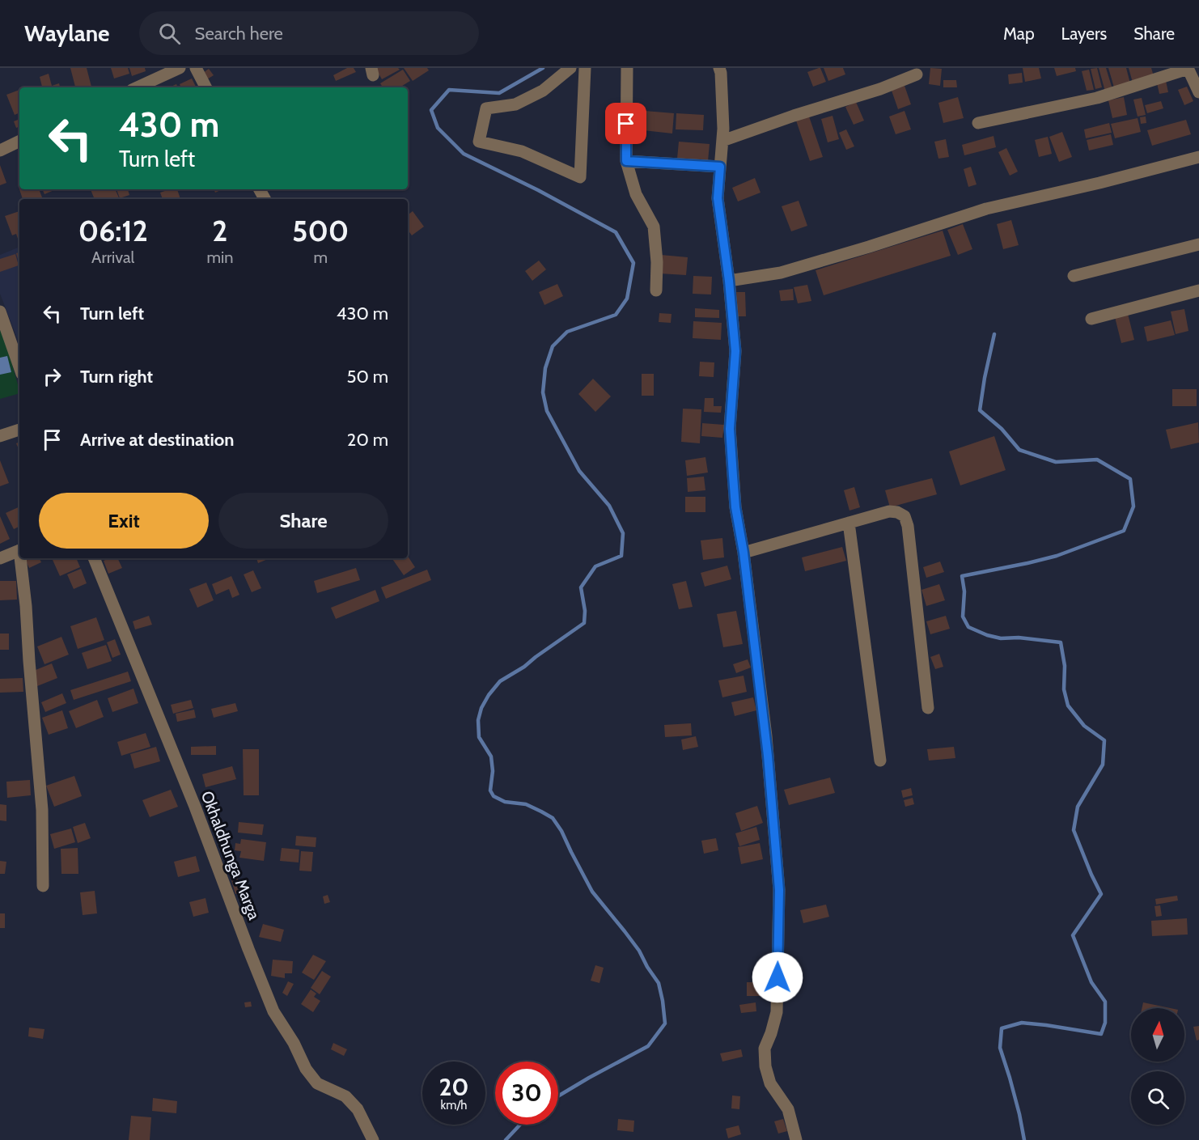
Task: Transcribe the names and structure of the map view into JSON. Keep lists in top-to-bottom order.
{
  "streets": {
    "street": ["Okhaldhunga Marga"]
  },
  "north": "top",
  "page": {
    "header": "Waylane",
    "search": "Search here",
    "nav": ["Map", "Layers", "Share"],
    "turn": ["430 m", "Turn left"],
    "eta": [
      "06:12",
      "Arrival",
      "2",
      "min",
      "500",
      "m"
    ],
    "list": [
      {
        "name": "Turn left",
        "value": "430 m"
      },
      {
        "name": "Turn right",
        "value": "50 m"
      },
      {
        "name": "Arrive at destination",
        "value": "20 m"
      }
    ],
    "buttons": ["Exit", "Share"],
    "speed": "20 km/h",
    "limit": "30"
  }
}
